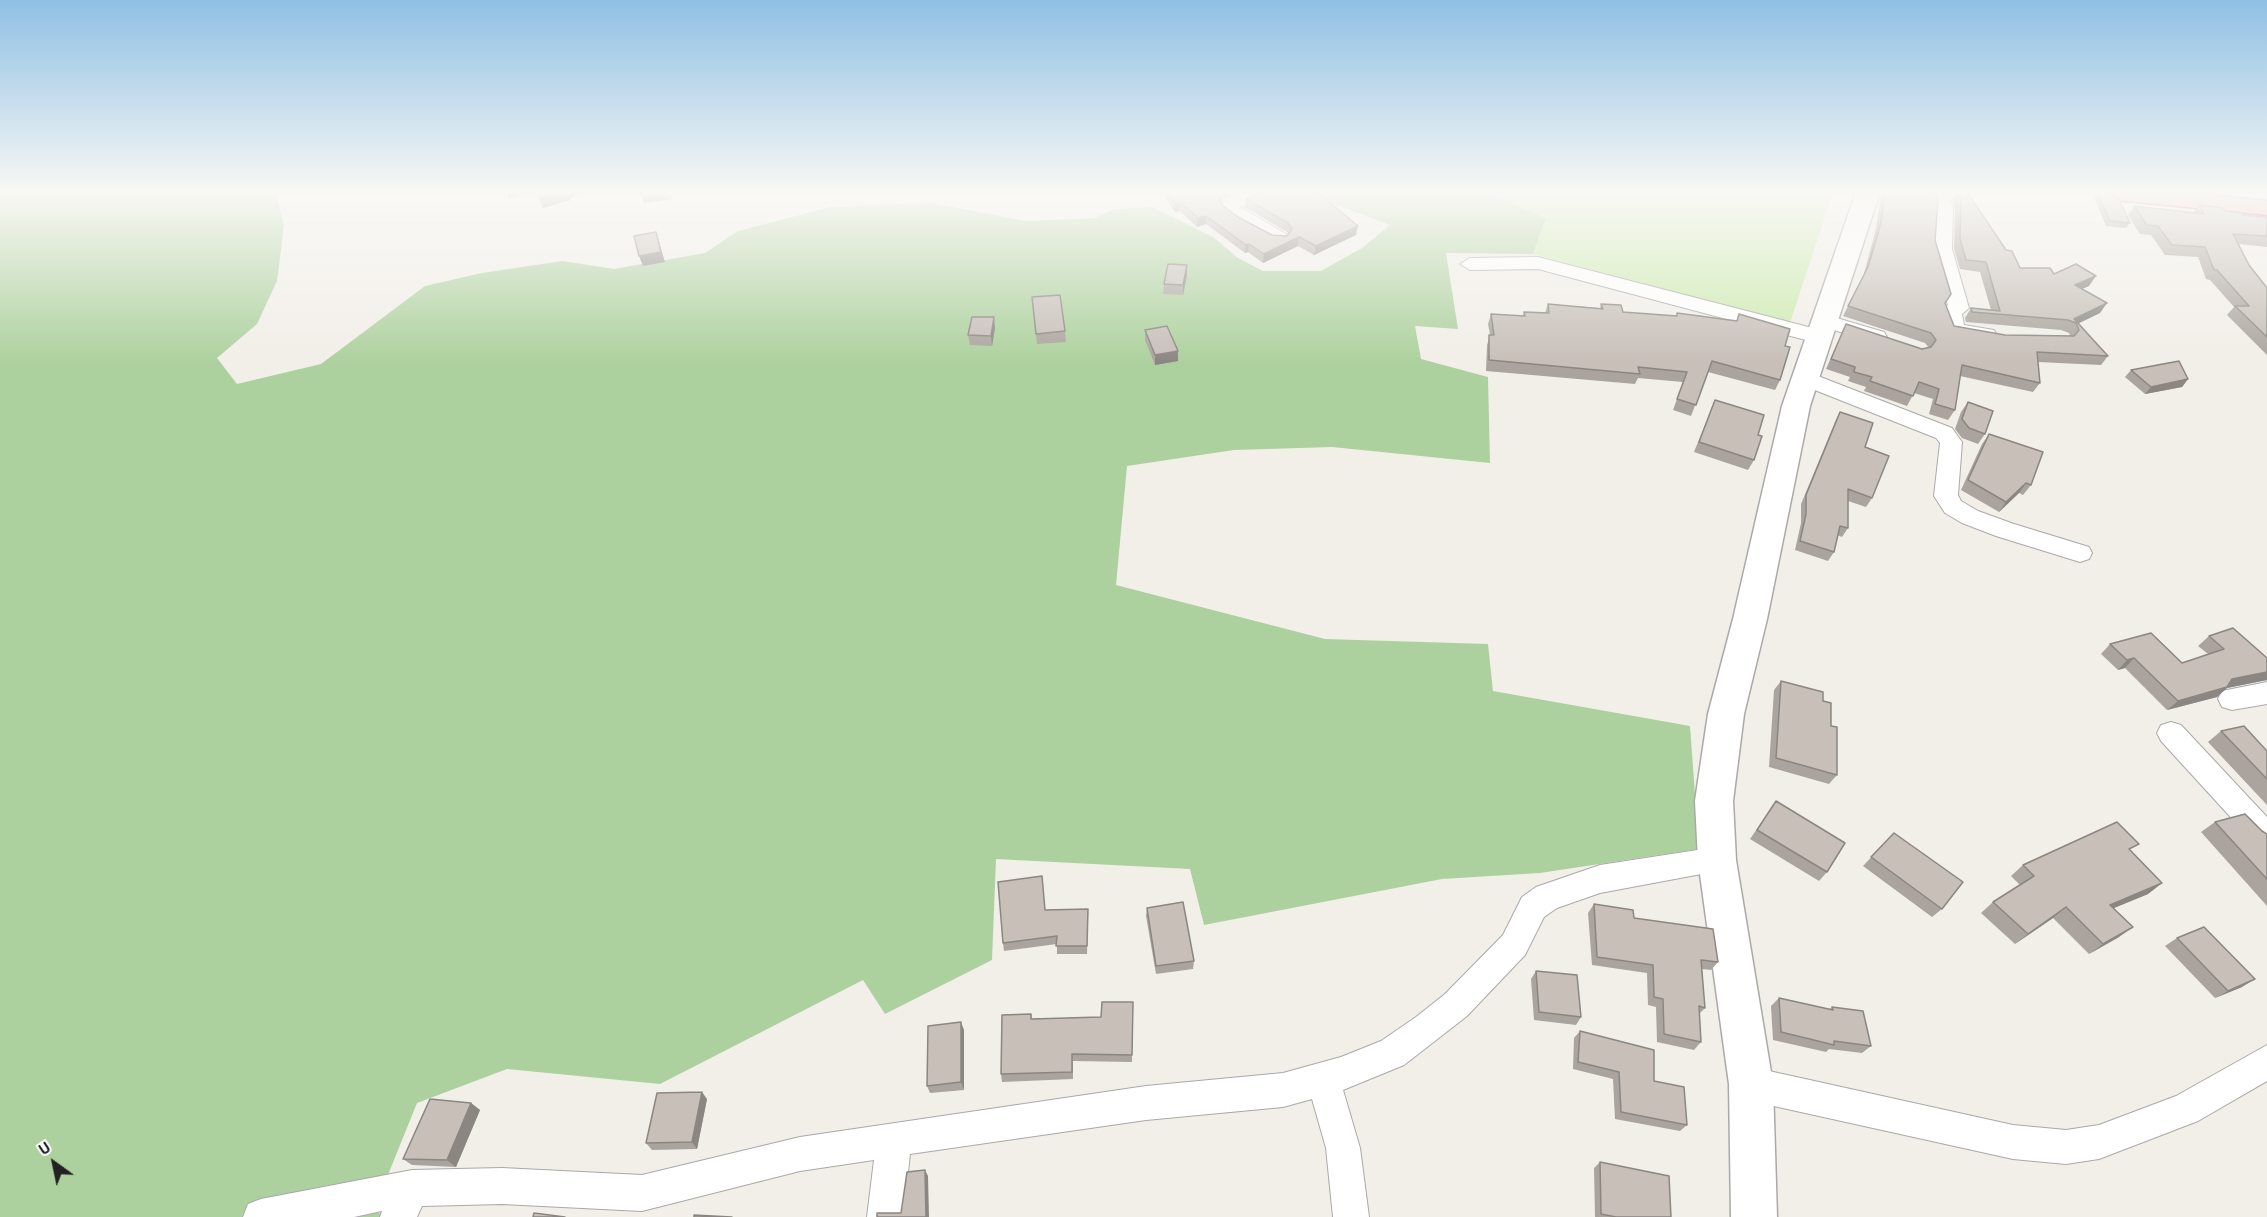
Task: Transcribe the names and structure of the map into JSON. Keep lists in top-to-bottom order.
{
  "north": "top left"
}
